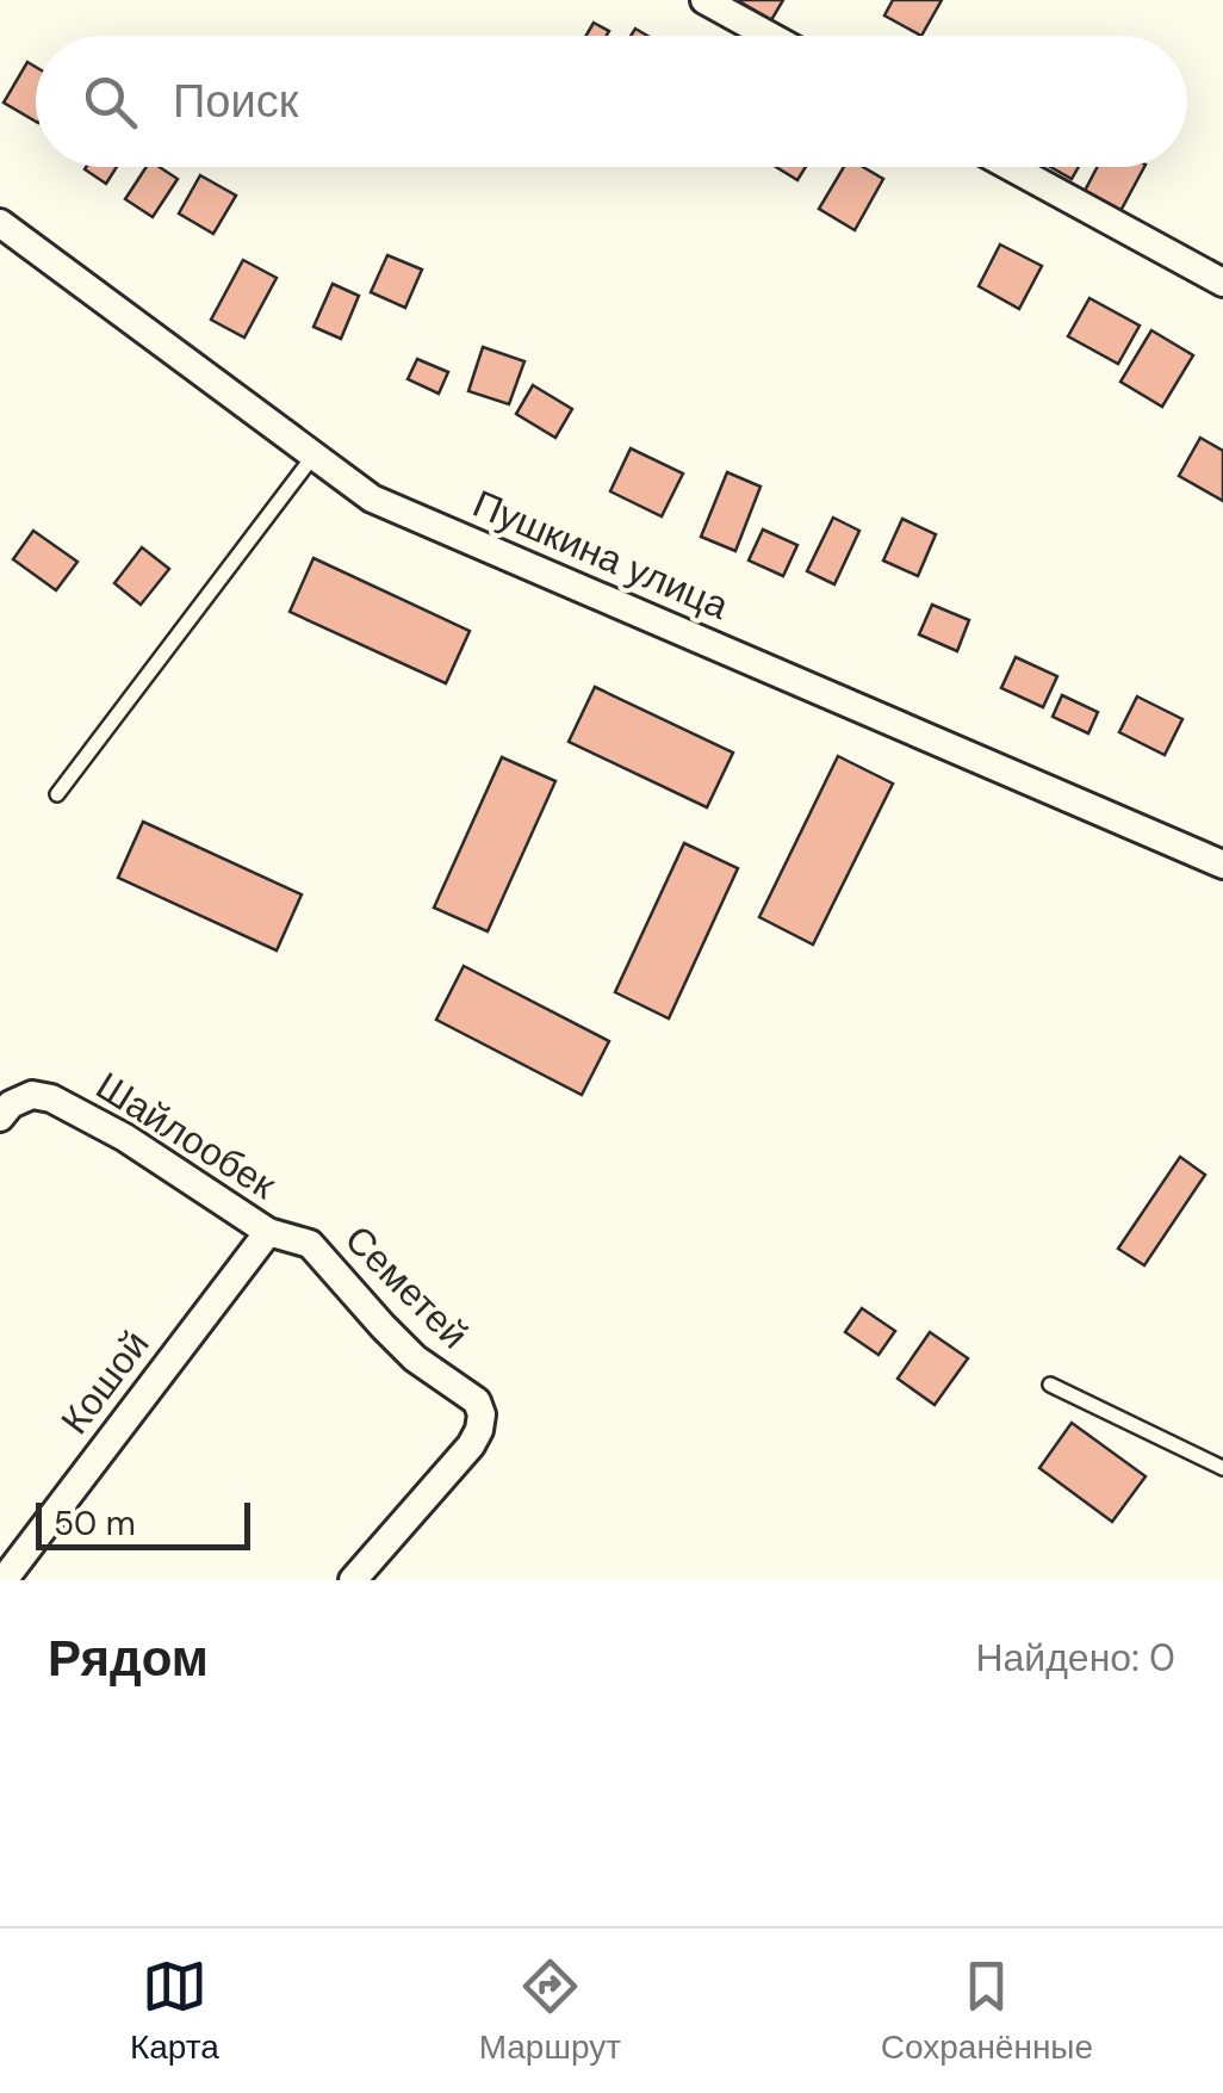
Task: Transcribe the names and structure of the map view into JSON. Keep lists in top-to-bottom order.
{
  "streets": {
    "street": [
      "Пушкина улица",
      "Шайлообек",
      "Семетей",
      "Кошой"
    ]
  },
  "crossings": [
    ["Шайлообек", "Семетей"],
    ["Шайлообек", "Кошой"],
    ["Семетей", "Кошой"]
  ],
  "scale_bar": "50 m",
  "page": {
    "search": "Поиск",
    "scale": "50 m",
    "heading": ["Рядом", "Найдено: 0"],
    "nav": ["Карта", "Маршрут", "Сохранённые"]
  }
}
